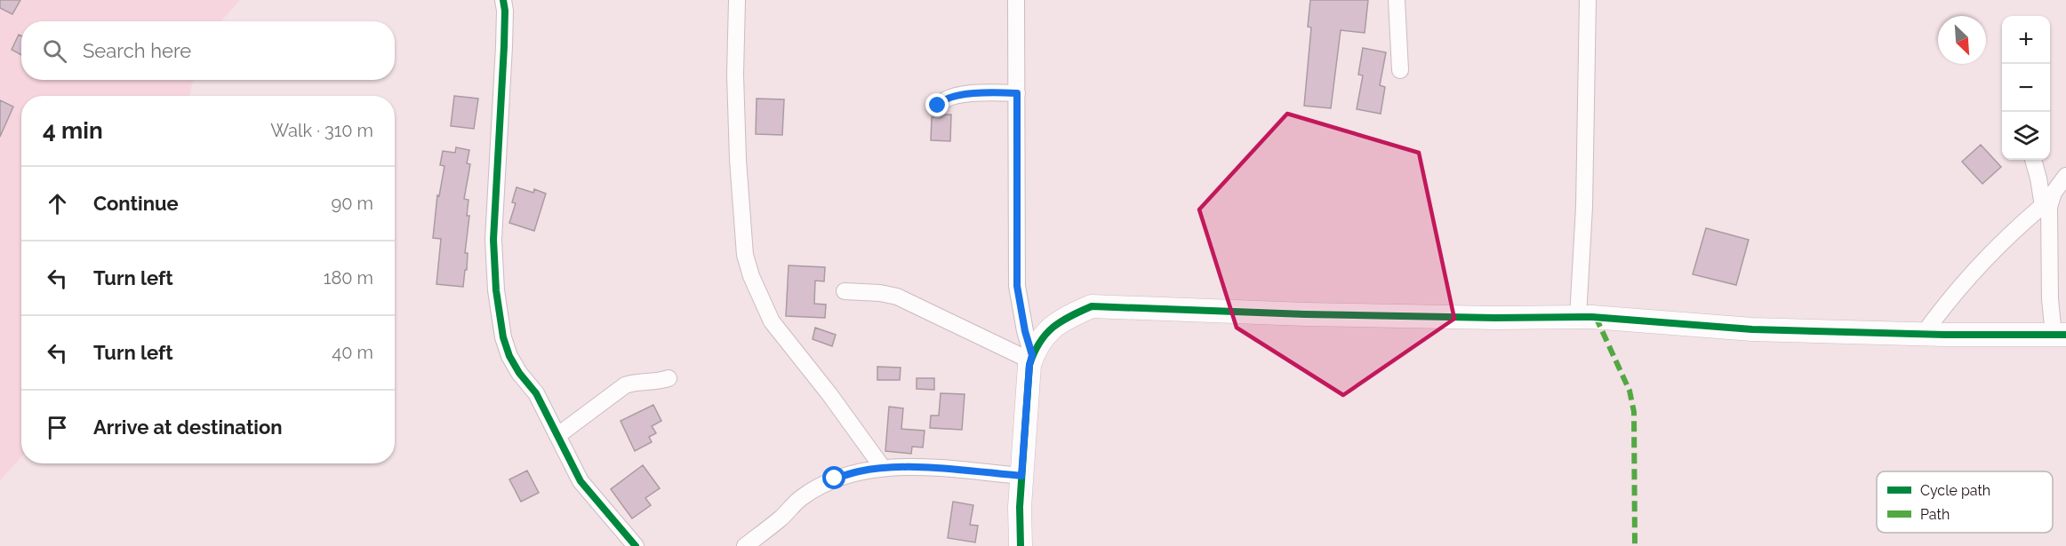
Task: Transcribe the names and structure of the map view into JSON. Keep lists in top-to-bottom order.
{
  "legend": ["Cycle path", "Path"],
  "north": "bottom right",
  "page": {
    "map_buttons": ["+", "−"],
    "search": "Search here",
    "heading": ["4 min", "Walk · 310 m"],
    "list": [
      ["Continue", "90 m"],
      ["Turn left", "180 m"],
      ["Turn left", "40 m"],
      "Arrive at destination"
    ]
  }
}
